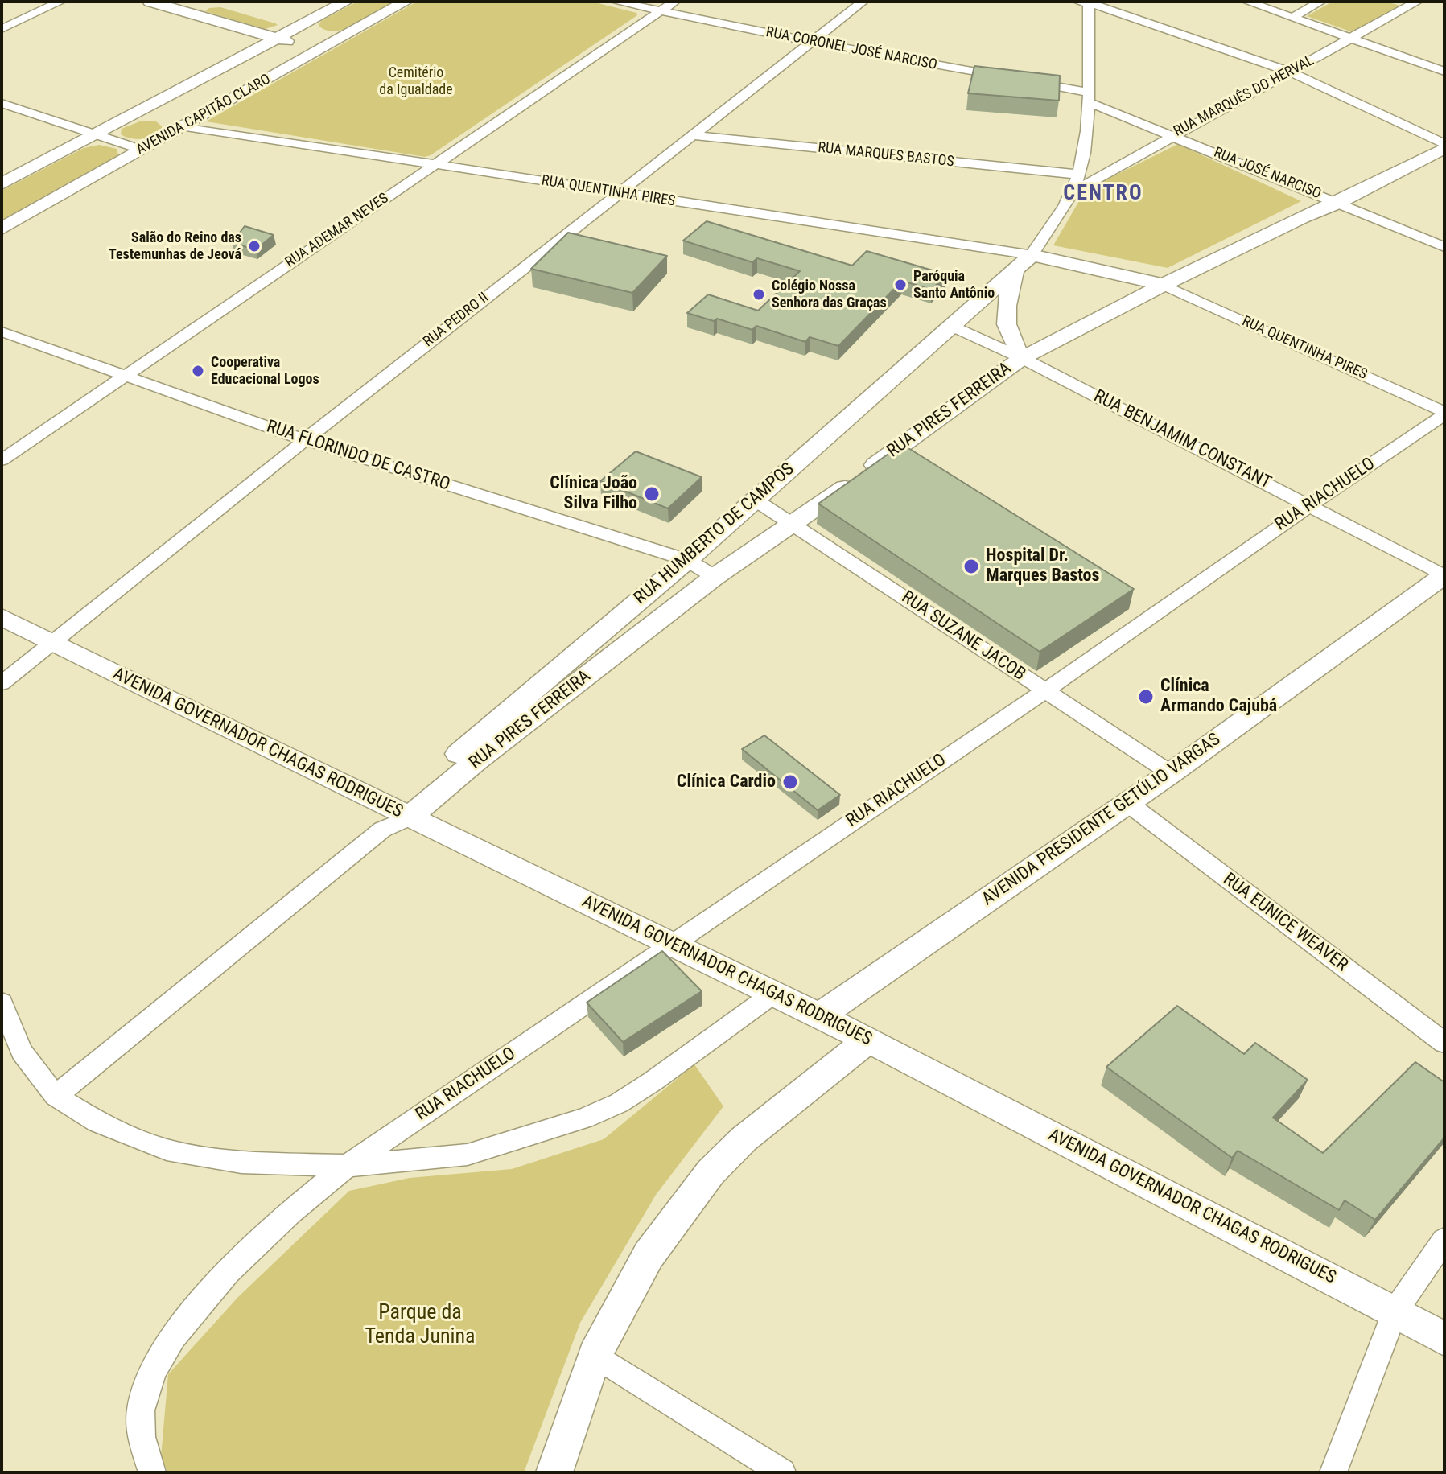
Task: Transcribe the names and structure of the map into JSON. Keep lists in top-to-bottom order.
{
  "streets": {
    "street": [
      "RUA CORONEL JOSÉ NARCISO",
      "RUA MARQUÊS DO HERVAL",
      "AVENIDA CAPITÃO CLARO",
      "RUA MARQUES BASTOS",
      "RUA JOSÉ NARCISO",
      "RUA QUENTINHA PIRES",
      "RUA ADEMAR NEVES",
      "RUA PEDRO II",
      "RUA PIRES FERREIRA",
      "RUA BENJAMIM CONSTANT",
      "RUA FLORINDO DE CASTRO",
      "RUA RIACHUELO",
      "RUA HUMBERTO DE CAMPOS",
      "RUA SUZANE JACOB",
      "AVENIDA GOVERNADOR CHAGAS RODRIGUES",
      "AVENIDA PRESIDENTE GETÚLIO VARGAS",
      "RUA EUNICE WEAVER"
    ]
  },
  "crossings": [
    ["RUA CORONEL JOSÉ NARCISO", "RUA ADEMAR NEVES"],
    ["RUA CORONEL JOSÉ NARCISO", "RUA PEDRO II"],
    ["RUA MARQUÊS DO HERVAL", "RUA JOSÉ NARCISO"],
    ["AVENIDA CAPITÃO CLARO", "RUA QUENTINHA PIRES"],
    ["RUA MARQUES BASTOS", "RUA PEDRO II"],
    ["RUA JOSÉ NARCISO", "RUA PIRES FERREIRA"],
    ["RUA QUENTINHA PIRES", "RUA ADEMAR NEVES"],
    ["RUA QUENTINHA PIRES", "RUA PEDRO II"],
    ["RUA QUENTINHA PIRES", "RUA PIRES FERREIRA"],
    ["RUA QUENTINHA PIRES", "RUA RIACHUELO"],
    ["RUA QUENTINHA PIRES", "RUA HUMBERTO DE CAMPOS"],
    ["RUA ADEMAR NEVES", "RUA FLORINDO DE CASTRO"],
    ["RUA PEDRO II", "RUA FLORINDO DE CASTRO"],
    ["RUA PEDRO II", "AVENIDA GOVERNADOR CHAGAS RODRIGUES"],
    ["RUA PIRES FERREIRA", "RUA BENJAMIM CONSTANT"],
    ["RUA PIRES FERREIRA", "RUA FLORINDO DE CASTRO"],
    ["RUA PIRES FERREIRA", "RUA HUMBERTO DE CAMPOS"],
    ["RUA PIRES FERREIRA", "RUA SUZANE JACOB"],
    ["RUA PIRES FERREIRA", "AVENIDA GOVERNADOR CHAGAS RODRIGUES"],
    ["RUA BENJAMIM CONSTANT", "RUA RIACHUELO"],
    ["RUA BENJAMIM CONSTANT", "RUA HUMBERTO DE CAMPOS"],
    ["RUA BENJAMIM CONSTANT", "AVENIDA PRESIDENTE GETÚLIO VARGAS"],
    ["RUA FLORINDO DE CASTRO", "RUA HUMBERTO DE CAMPOS"],
    ["RUA RIACHUELO", "RUA SUZANE JACOB"],
    ["RUA RIACHUELO", "AVENIDA GOVERNADOR CHAGAS RODRIGUES"],
    ["RUA HUMBERTO DE CAMPOS", "RUA SUZANE JACOB"],
    ["RUA HUMBERTO DE CAMPOS", "AVENIDA GOVERNADOR CHAGAS RODRIGUES"],
    ["RUA SUZANE JACOB", "AVENIDA PRESIDENTE GETÚLIO VARGAS"],
    ["AVENIDA GOVERNADOR CHAGAS RODRIGUES", "AVENIDA PRESIDENTE GETÚLIO VARGAS"],
    ["AVENIDA PRESIDENTE GETÚLIO VARGAS", "RUA EUNICE WEAVER"]
  ],
  "districts": ["CENTRO"],
  "parks": ["Cemitério da Igualdade", "Parque da Tenda Junina"],
  "places": [
    "Salão do Reino das Testemunhas de Jeová",
    "Paróquia Santo Antônio",
    "Colégio Nossa Senhora das Graças",
    "Cooperativa Educacional Logos",
    "Clínica João Silva Filho",
    "Hospital Dr. Marques Bastos",
    "Clínica Armando Cajubá",
    "Clínica Cardio"
  ]
}
